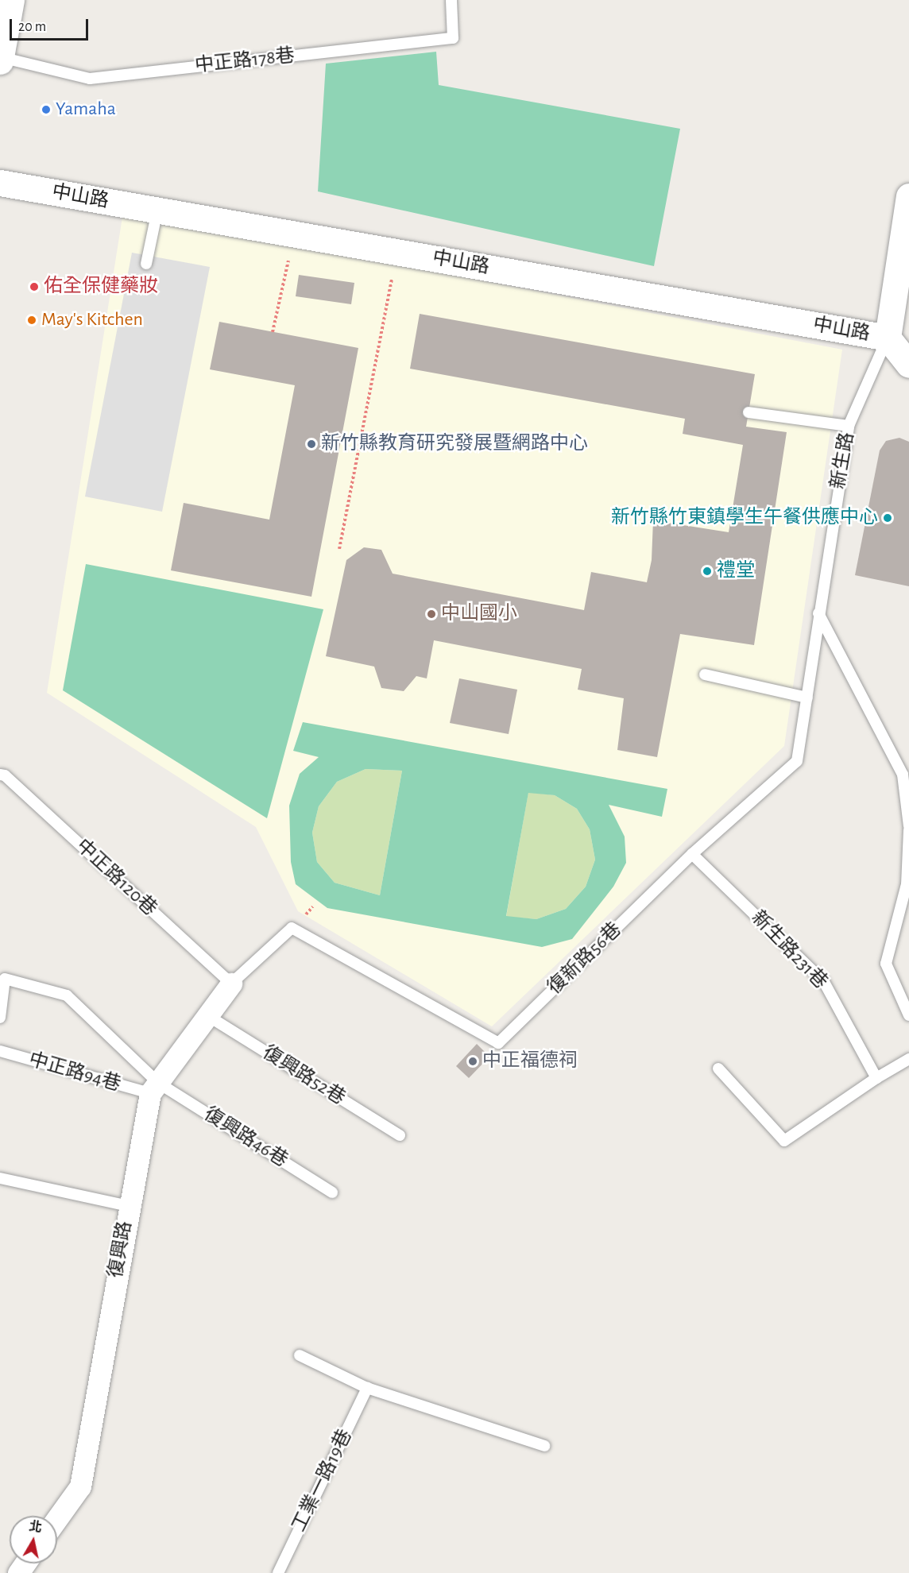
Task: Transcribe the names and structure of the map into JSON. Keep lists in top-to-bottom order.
{
  "streets": {
    "street": ["中山路", "新生路", "復興路"],
    "lane": [
      "中正路178巷",
      "中正路120巷",
      "新生路231巷",
      "復新路56巷",
      "中正路94巷",
      "復興路52巷",
      "復興路46巷",
      "工業一路19巷"
    ]
  },
  "crossings": [
    ["中山路", "新生路"],
    ["新生路", "復新路56巷"],
    ["中正路120巷", "復新路56巷"],
    ["中正路120巷", "復興路"],
    ["新生路231巷", "復新路56巷"],
    ["復新路56巷", "復興路"],
    ["中正路94巷", "復興路46巷"],
    ["中正路94巷", "復興路"],
    ["復興路52巷", "復興路"],
    ["復興路46巷", "復興路"]
  ],
  "places": [
    "Yamaha",
    "佑全保健藥妝",
    "May's Kitchen",
    "新竹縣教育研究發展暨網路中心",
    "新竹縣竹東鎮學生午餐供應中心",
    "禮堂",
    "中山國小",
    "中正福德祠"
  ],
  "scale_bar": "20 m",
  "north": "top"
}
